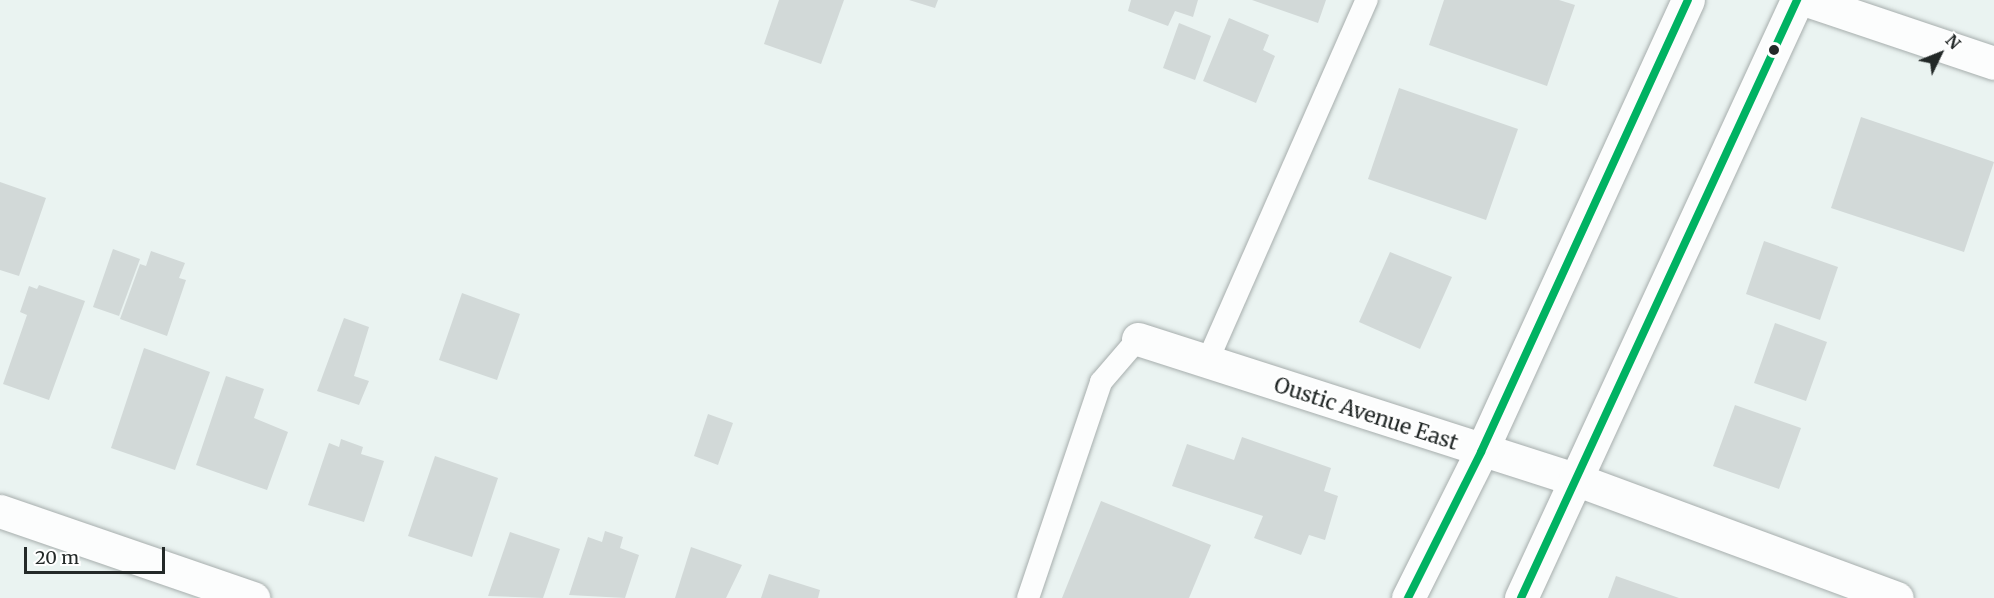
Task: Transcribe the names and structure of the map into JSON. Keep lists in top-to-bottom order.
{
  "streets": {
    "main road": ["Oustic Avenue East"]
  },
  "scale_bar": "20 m",
  "north": "top right"
}
